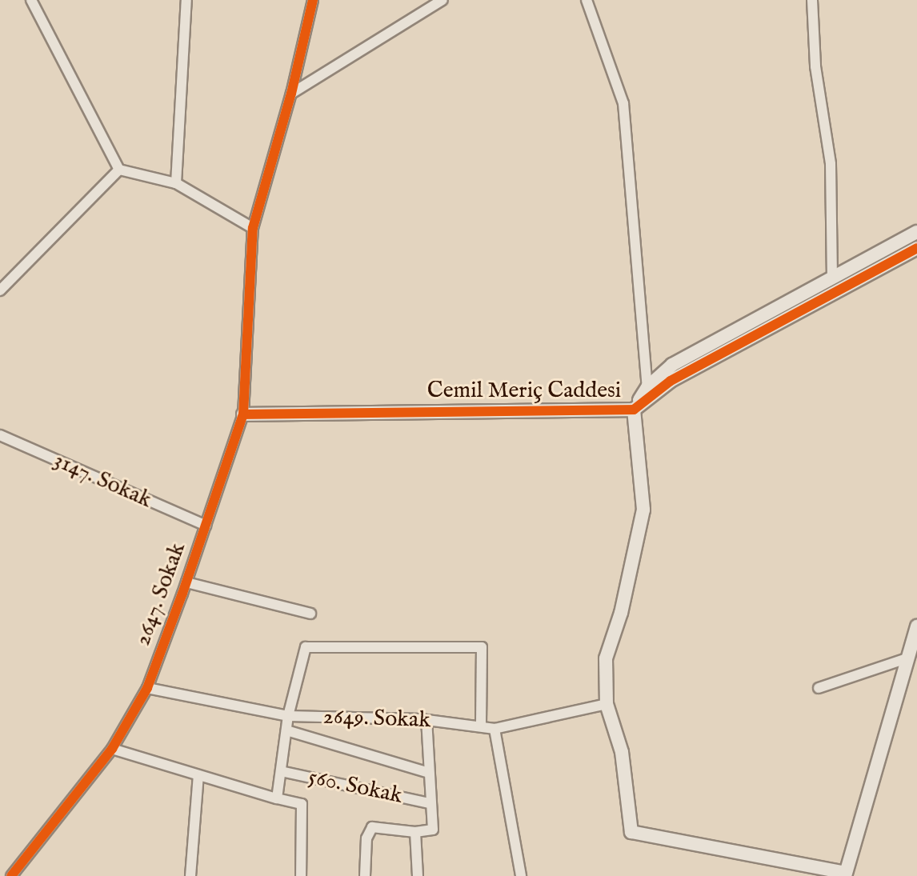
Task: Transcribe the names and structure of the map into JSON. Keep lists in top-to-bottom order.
{
  "streets": {
    "street": [
      "Cemil Meriç Caddesi",
      "3147. Sokak",
      "2647. Sokak",
      "2649. Sokak",
      "560. Sokak"
    ]
  },
  "crossings": [
    ["Cemil Meriç Caddesi", "2647. Sokak"],
    ["3147. Sokak", "2647. Sokak"],
    ["2647. Sokak", "2649. Sokak"]
  ]
}
